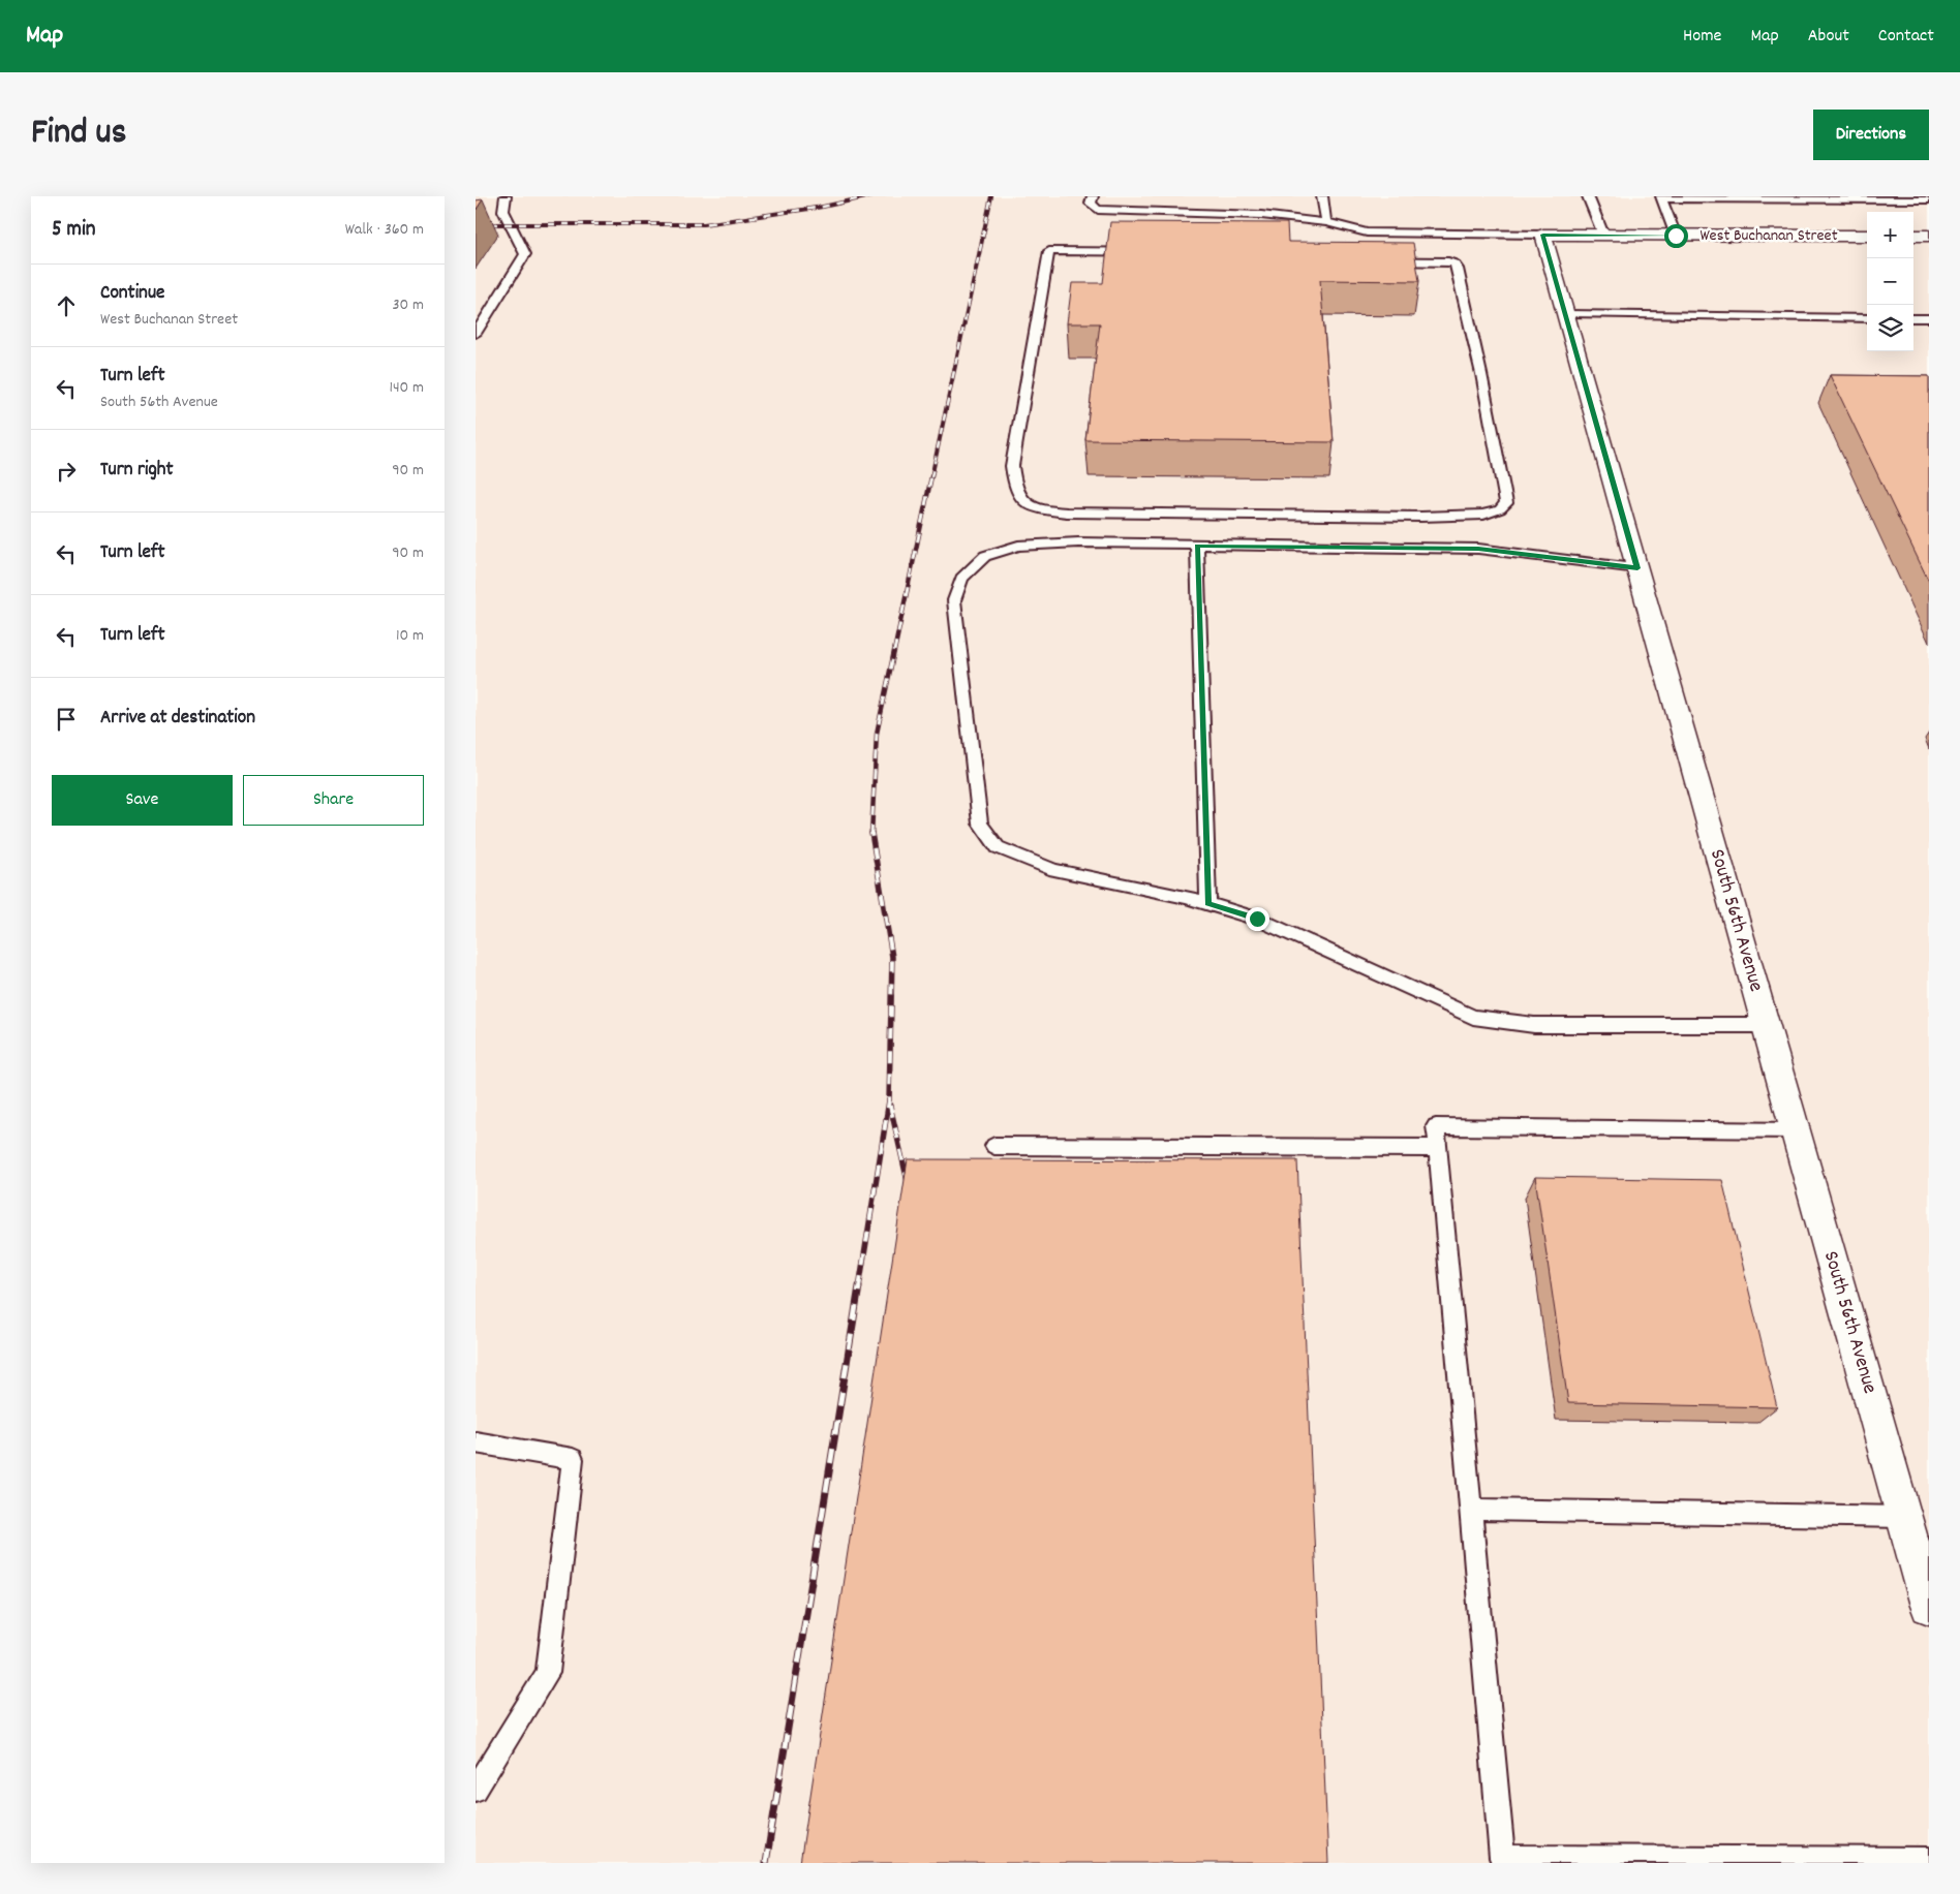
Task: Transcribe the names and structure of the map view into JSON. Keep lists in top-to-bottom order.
{
  "streets": {
    "street": ["West Buchanan Street", "South 56th Avenue"]
  },
  "crossings": [
    ["West Buchanan Street", "South 56th Avenue"]
  ],
  "page": {
    "header": "Map",
    "nav": [
      "Home",
      "Map",
      "About",
      "Contact"
    ],
    "title": "Find us",
    "buttons": [
      "Directions",
      ["Save", "Share"]
    ],
    "heading": ["5 min", "Walk · 360 m"],
    "map_buttons": ["+", "−"],
    "list": [
      ["Continue", "West Buchanan Street", "30 m"],
      ["Turn left", "South 56th Avenue", "140 m"],
      ["Turn right", "90 m"],
      ["Turn left", "90 m"],
      ["Turn left", "10 m"],
      "Arrive at destination"
    ]
  }
}
